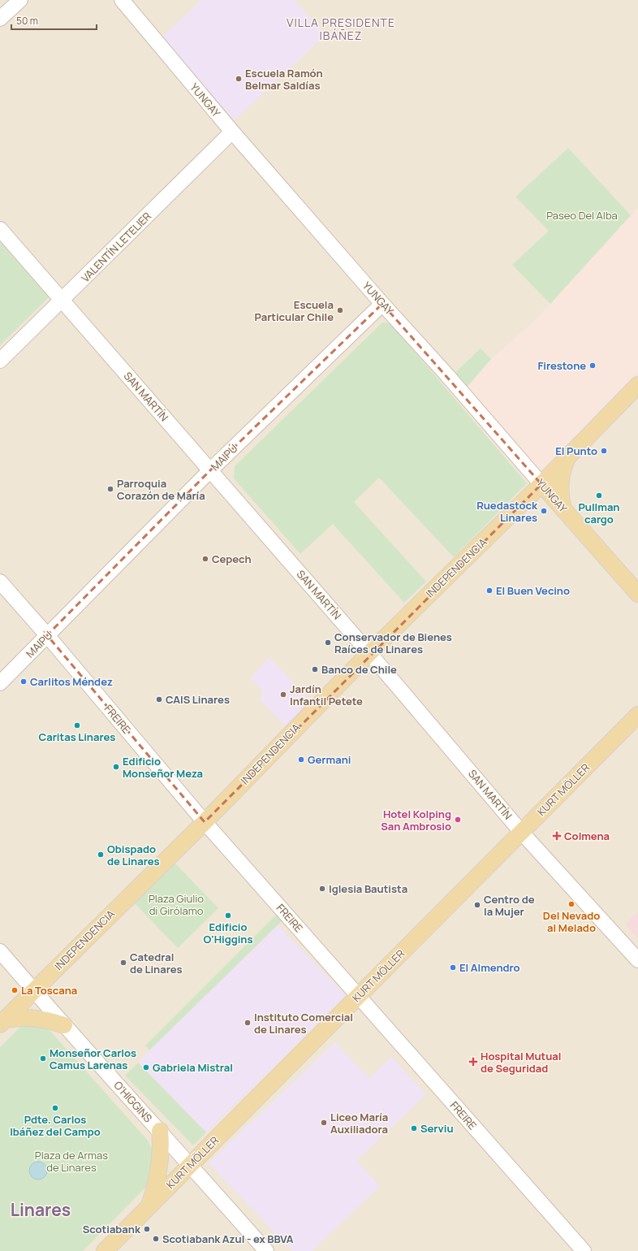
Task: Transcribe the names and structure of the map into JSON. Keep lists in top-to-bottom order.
{
  "streets": {
    "main road": [
      "YUNGAY",
      "VALENTÍN LETELIER",
      "SAN MARTÍN",
      "MAIPÚ",
      "INDEPENDENCIA",
      "FREIRE",
      "KURT MÖLLER",
      "O'HIGGINS"
    ]
  },
  "crossings": [
    ["YUNGAY", "VALENTÍN LETELIER"],
    ["YUNGAY", "MAIPÚ"],
    ["YUNGAY", "INDEPENDENCIA"],
    ["VALENTÍN LETELIER", "SAN MARTÍN"],
    ["SAN MARTÍN", "MAIPÚ"],
    ["SAN MARTÍN", "INDEPENDENCIA"],
    ["SAN MARTÍN", "KURT MÖLLER"],
    ["MAIPÚ", "FREIRE"],
    ["INDEPENDENCIA", "FREIRE"],
    ["INDEPENDENCIA", "O'HIGGINS"],
    ["FREIRE", "KURT MÖLLER"],
    ["KURT MÖLLER", "O'HIGGINS"]
  ],
  "districts": ["VILLA PRESIDENTE IBÁÑEZ", "Linares"],
  "parks": ["Paseo Del Alba", "Plaza Giulio di Girólamo", "Plaza de Armas de Linares"],
  "places": {
    "other": [
      "Escuela Ramón Belmar Saldías",
      "Escuela Particular Chile",
      "Firestone",
      "El Punto",
      "Parroquia Corazón de María",
      "Pullman cargo",
      "Ruedastock Linares",
      "Cepech",
      "El Buen Vecino",
      "Conservador de Bienes Raíces de Linares",
      "Banco de Chile",
      "Carlitos Méndez",
      "Jardín Infantil Petete",
      "CAIS Linares",
      "Caritas Linares",
      "Germani",
      "Edificio Monseñor Meza",
      "Hotel Kolping San Ambrosio",
      "Obispado de Linares",
      "Iglesia Bautista",
      "Del Nevado al Melado",
      "Centro de la Mujer",
      "Edificio O'Higgins",
      "Catedral de Linares",
      "El Almendro",
      "La Toscana",
      "Instituto Comercial de Linares",
      "Monseñor Carlos Camus Larenas",
      "Gabriela Mistral",
      "Pdte. Carlos Ibáñez del Campo",
      "Liceo María Auxiliadora",
      "Serviu",
      "Scotiabank",
      "Scotiabank Azul - ex BBVA"
    ],
    "health": ["Colmena", "Hospital Mutual de Seguridad"]
  },
  "scale_bar": "50 m"
}
